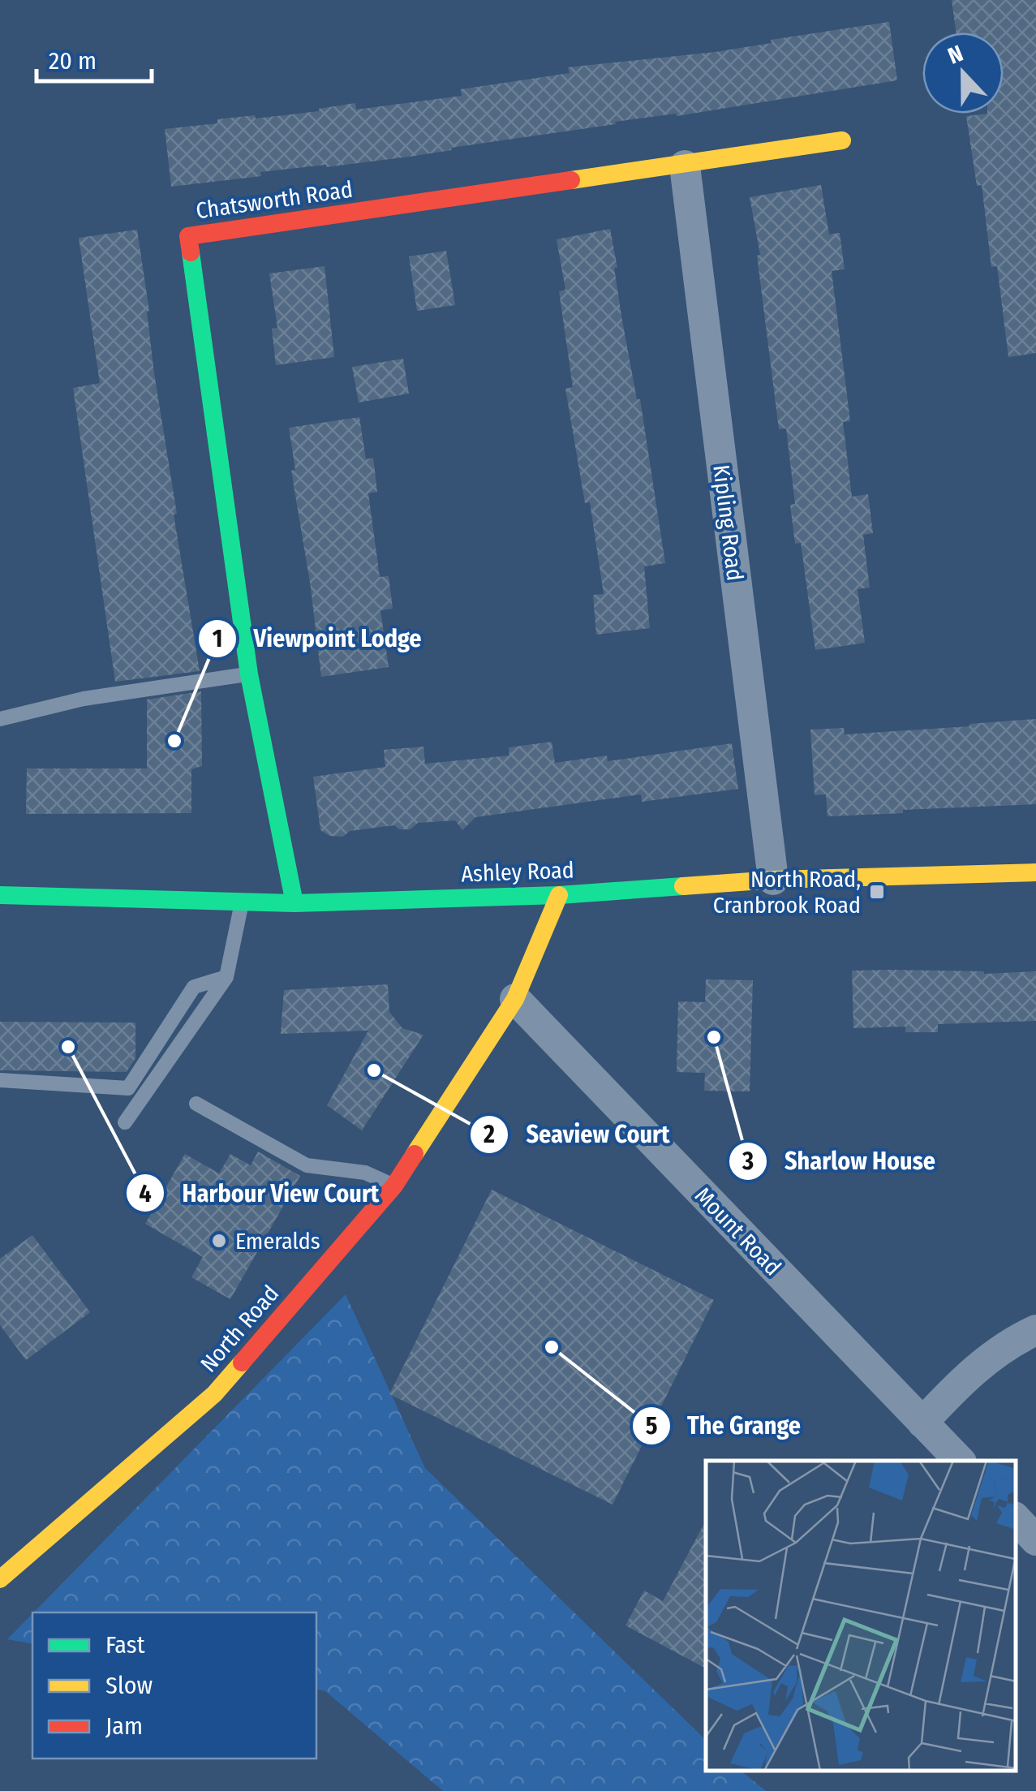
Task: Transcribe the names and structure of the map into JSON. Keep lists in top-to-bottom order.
{
  "streets": {
    "street": [
      "Chatsworth Road",
      "Kipling Road",
      "Ashley Road",
      "Mount Road",
      "North Road"
    ]
  },
  "crossings": [
    ["Chatsworth Road", "Kipling Road"],
    ["Chatsworth Road", "Ashley Road"],
    ["Kipling Road", "Ashley Road"],
    ["Ashley Road", "North Road"],
    ["Mount Road", "North Road"]
  ],
  "places": {
    "other": [
      "Viewpoint Lodge",
      "Sharlow House",
      "Harbour View Court",
      "Seaview Court",
      "Emeralds",
      "The Grange"
    ],
    "transit": ["North Road, Cranbrook Road"]
  },
  "legend": ["Fast", "Slow", "Jam"],
  "scale_bar": "20 m",
  "north": "top"
}
